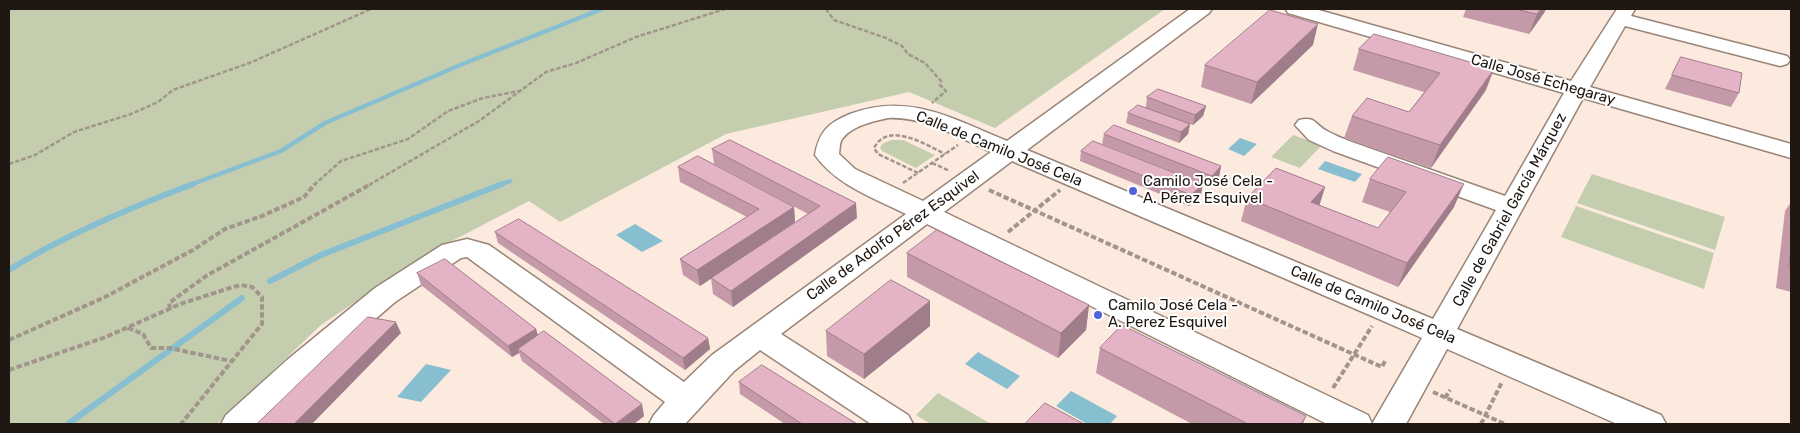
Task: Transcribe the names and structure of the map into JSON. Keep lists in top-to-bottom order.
{
  "streets": {
    "street": [
      "Calle José Echegaray",
      "Calle de Camilo José Cela",
      "Calle de Gabriel García Márquez",
      "Calle de Adolfo Pérez Esquivel"
    ]
  },
  "crossings": [
    ["Calle José Echegaray", "Calle de Gabriel García Márquez"],
    ["Calle de Camilo José Cela", "Calle de Gabriel García Márquez"],
    ["Calle de Camilo José Cela", "Calle de Adolfo Pérez Esquivel"]
  ],
  "places": ["Camilo José Cela - A. Pérez Esquivel", "Camilo José Cela - A. Perez Esquivel"]
}
